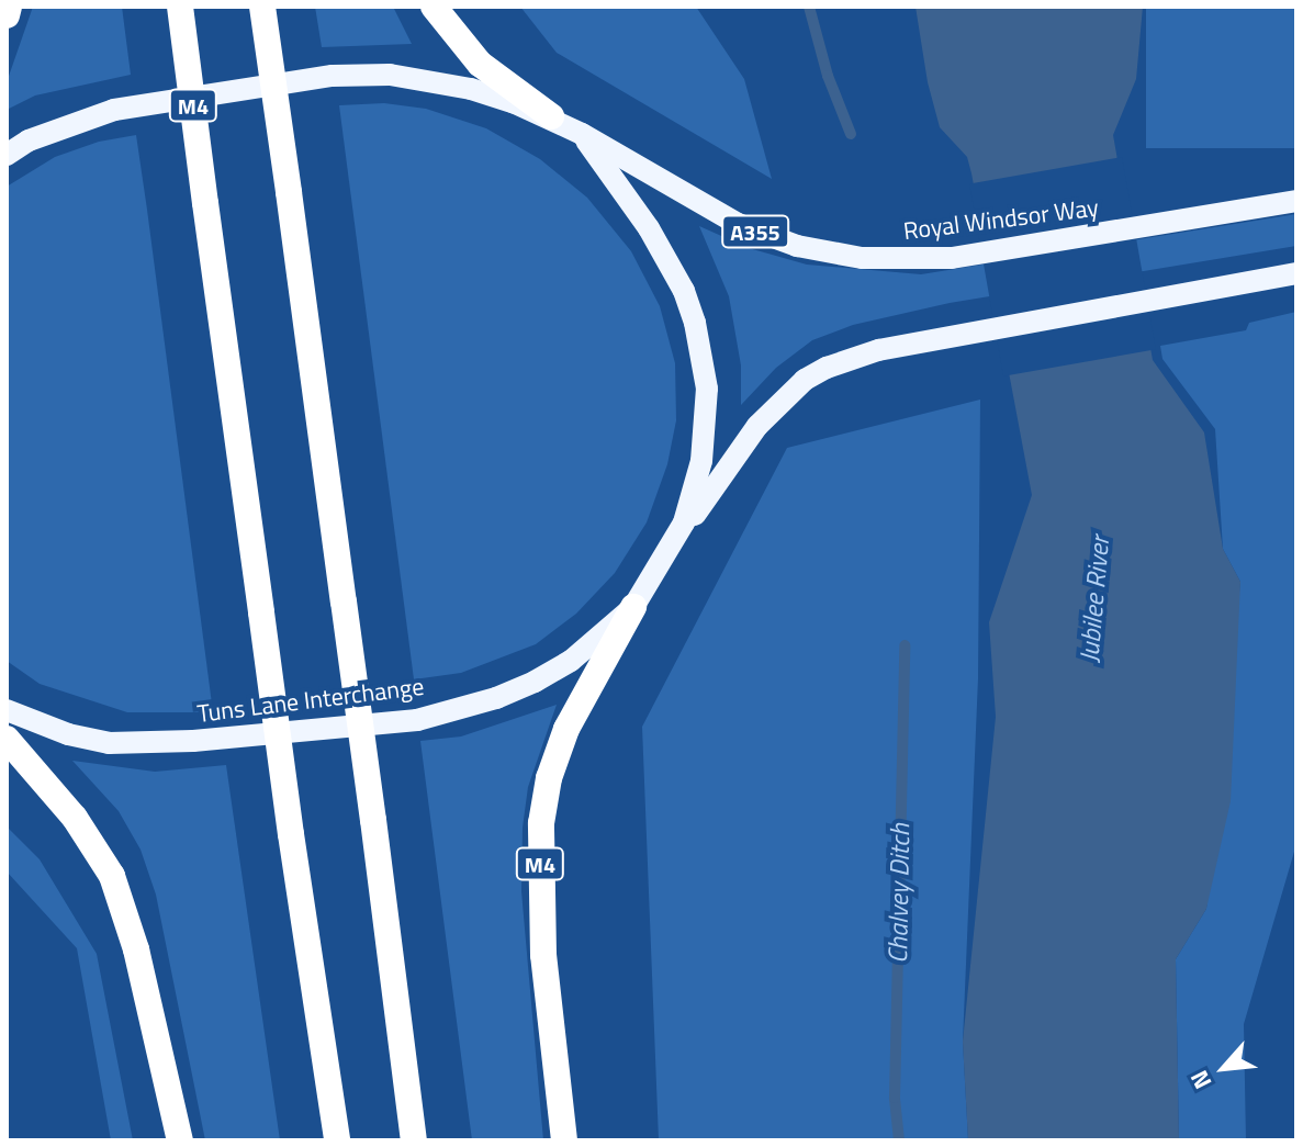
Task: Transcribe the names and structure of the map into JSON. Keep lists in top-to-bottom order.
{
  "streets": {
    "highway": ["M4"],
    "main road": ["Royal Windsor Way", "A355", "Tuns Lane Interchange"]
  },
  "crossings": [
    ["M4", "Tuns Lane Interchange"],
    ["Royal Windsor Way", "Tuns Lane Interchange"]
  ],
  "water": ["Jubilee River", "Chalvey Ditch"],
  "north": "bottom left"
}
